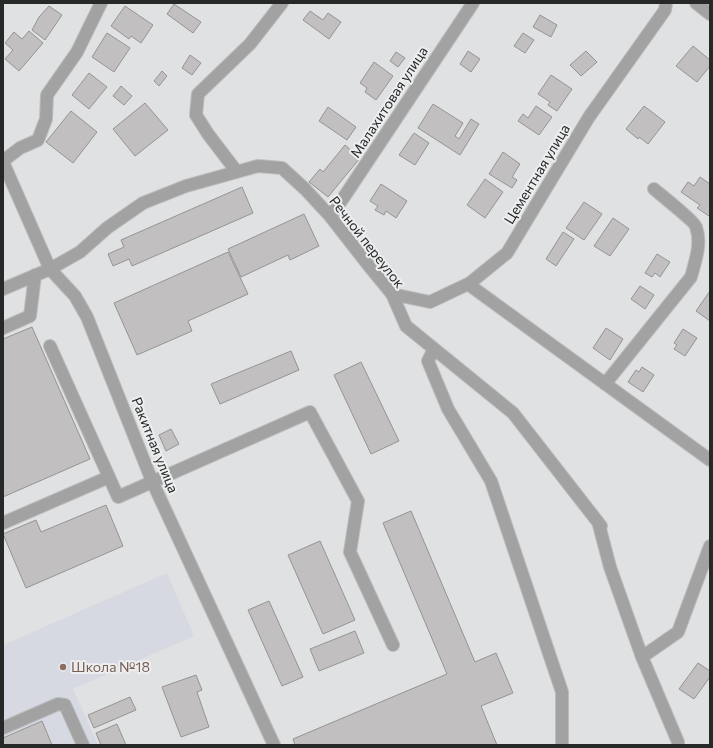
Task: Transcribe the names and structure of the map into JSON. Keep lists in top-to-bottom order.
{
  "streets": {
    "street": [
      "Малахитовая улица",
      "Цементная улица",
      "Речной переулок",
      "Ракитная улица"
    ]
  },
  "crossings": [
    ["Малахитовая улица", "Речной переулок"],
    ["Цементная улица", "Речной переулок"],
    ["Речной переулок", "Ракитная улица"]
  ],
  "places": ["Школа №18"]
}
